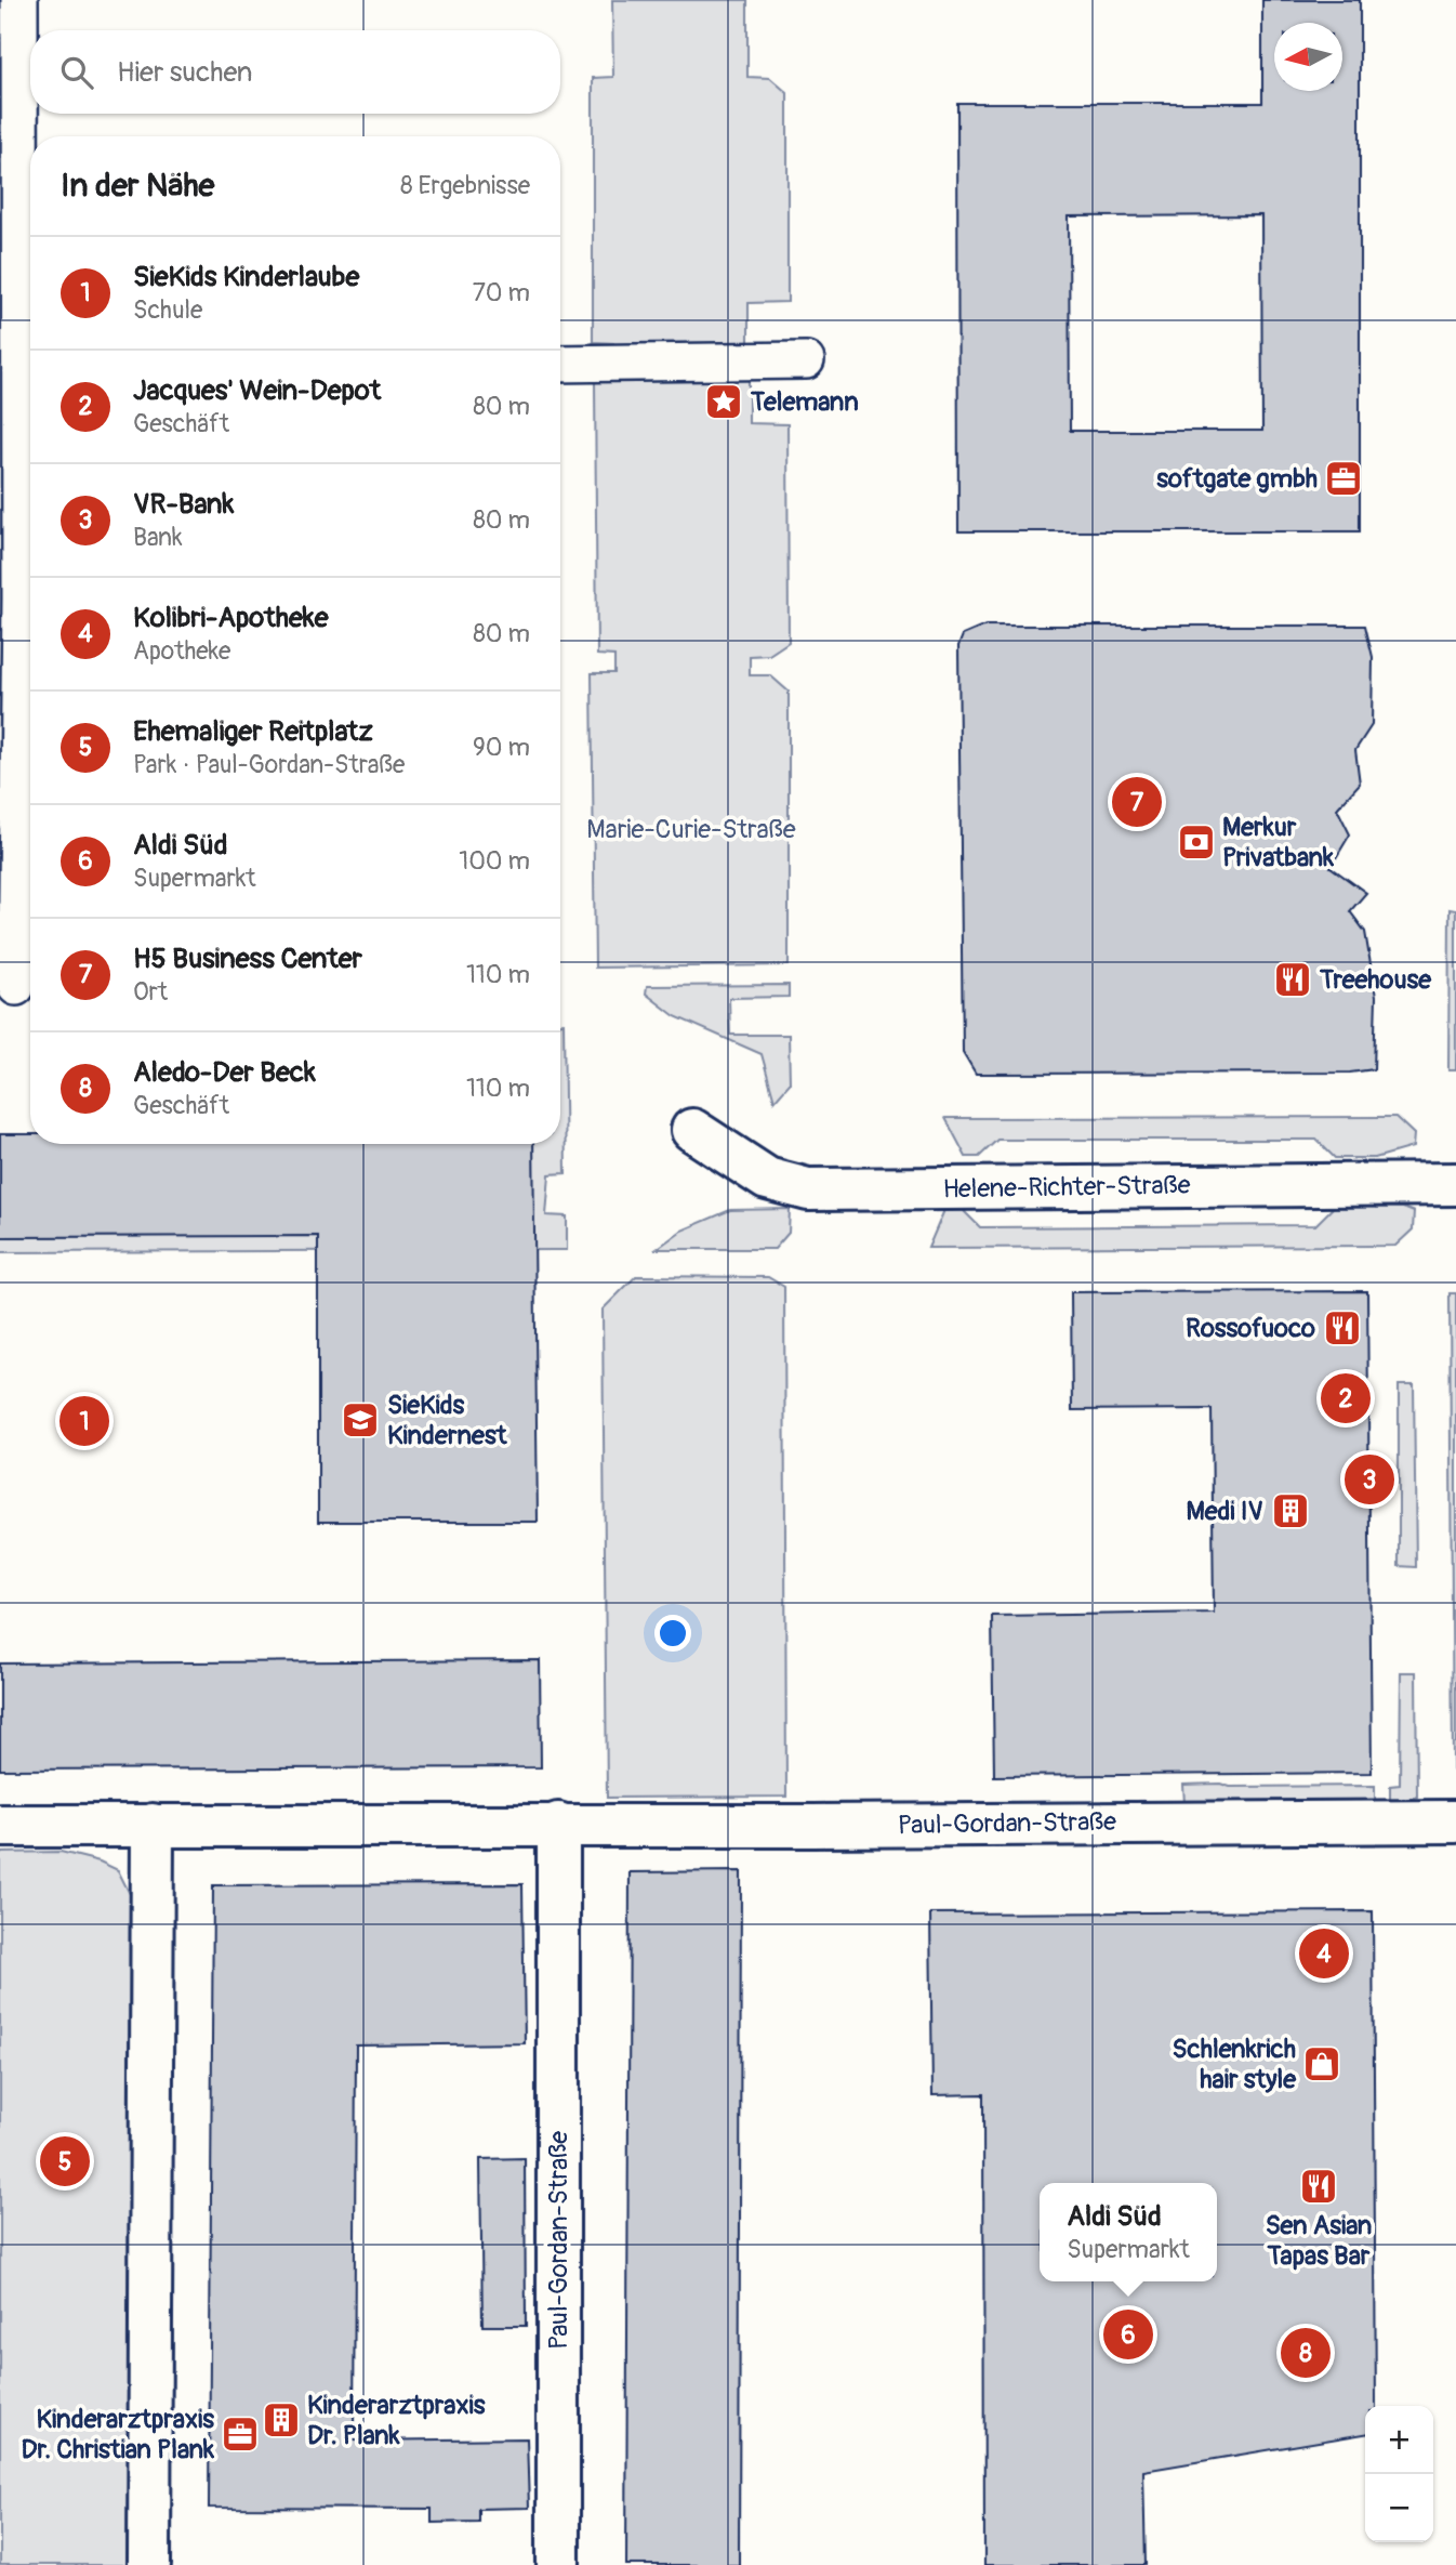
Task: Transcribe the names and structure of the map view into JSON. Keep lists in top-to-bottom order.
{
  "streets": {
    "street": ["Helene-Richter-Straße", "Paul-Gordan-Straße"]
  },
  "parks": ["Marie-Curie-Straße"],
  "places": {
    "place": ["Telemann"],
    "office": ["softgate gmbh", "Kinderarztpraxis Dr. Christian Plank"],
    "bank": ["Merkur Privatbank"],
    "restaurant": ["Treehouse", "Rossofuoco", "Sen Asian Tapas Bar"],
    "school or university": ["SieKids Kindernest"],
    "building": ["Medi IV", "Kinderarztpraxis Dr. Plank"],
    "shop": ["Schlenkrich hair style"]
  },
  "north": "left",
  "page": {
    "search": "Hier suchen",
    "heading": ["In der Nähe", "8 Ergebnisse"],
    "list": [
      {
        "mark": "1",
        "name": "SieKids Kinderlaube",
        "note": "Schule",
        "value": "70 m"
      },
      {
        "mark": "2",
        "name": "Jacques' Wein-Depot",
        "note": "Geschäft",
        "value": "80 m"
      },
      {
        "mark": "3",
        "name": "VR-Bank",
        "note": "Bank",
        "value": "80 m"
      },
      {
        "mark": "4",
        "name": "Kolibri-Apotheke",
        "note": "Apotheke",
        "value": "80 m"
      },
      {
        "mark": "5",
        "name": "Ehemaliger Reitplatz",
        "note": "Park · Paul-Gordan-Straße",
        "value": "90 m"
      },
      {
        "mark": "6",
        "name": "Aldi Süd",
        "note": "Supermarkt",
        "value": "100 m"
      },
      {
        "mark": "7",
        "name": "H5 Business Center",
        "note": "Ort",
        "value": "110 m"
      },
      {
        "mark": "8",
        "name": "Aledo-Der Beck",
        "note": "Geschäft",
        "value": "110 m"
      }
    ],
    "pins": [
      "7",
      "2",
      "1",
      "3",
      "4",
      "5",
      "6",
      "8"
    ],
    "popup": ["Aldi Süd", "Supermarkt"],
    "map_buttons": ["+", "−"]
  }
}
